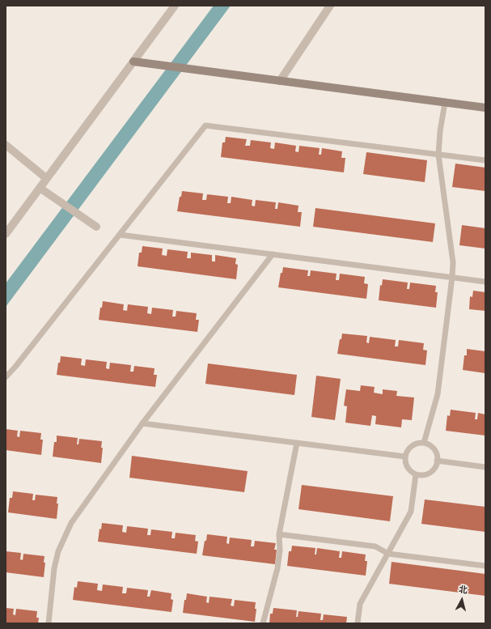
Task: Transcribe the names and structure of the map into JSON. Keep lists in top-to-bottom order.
{
  "north": "top"
}
